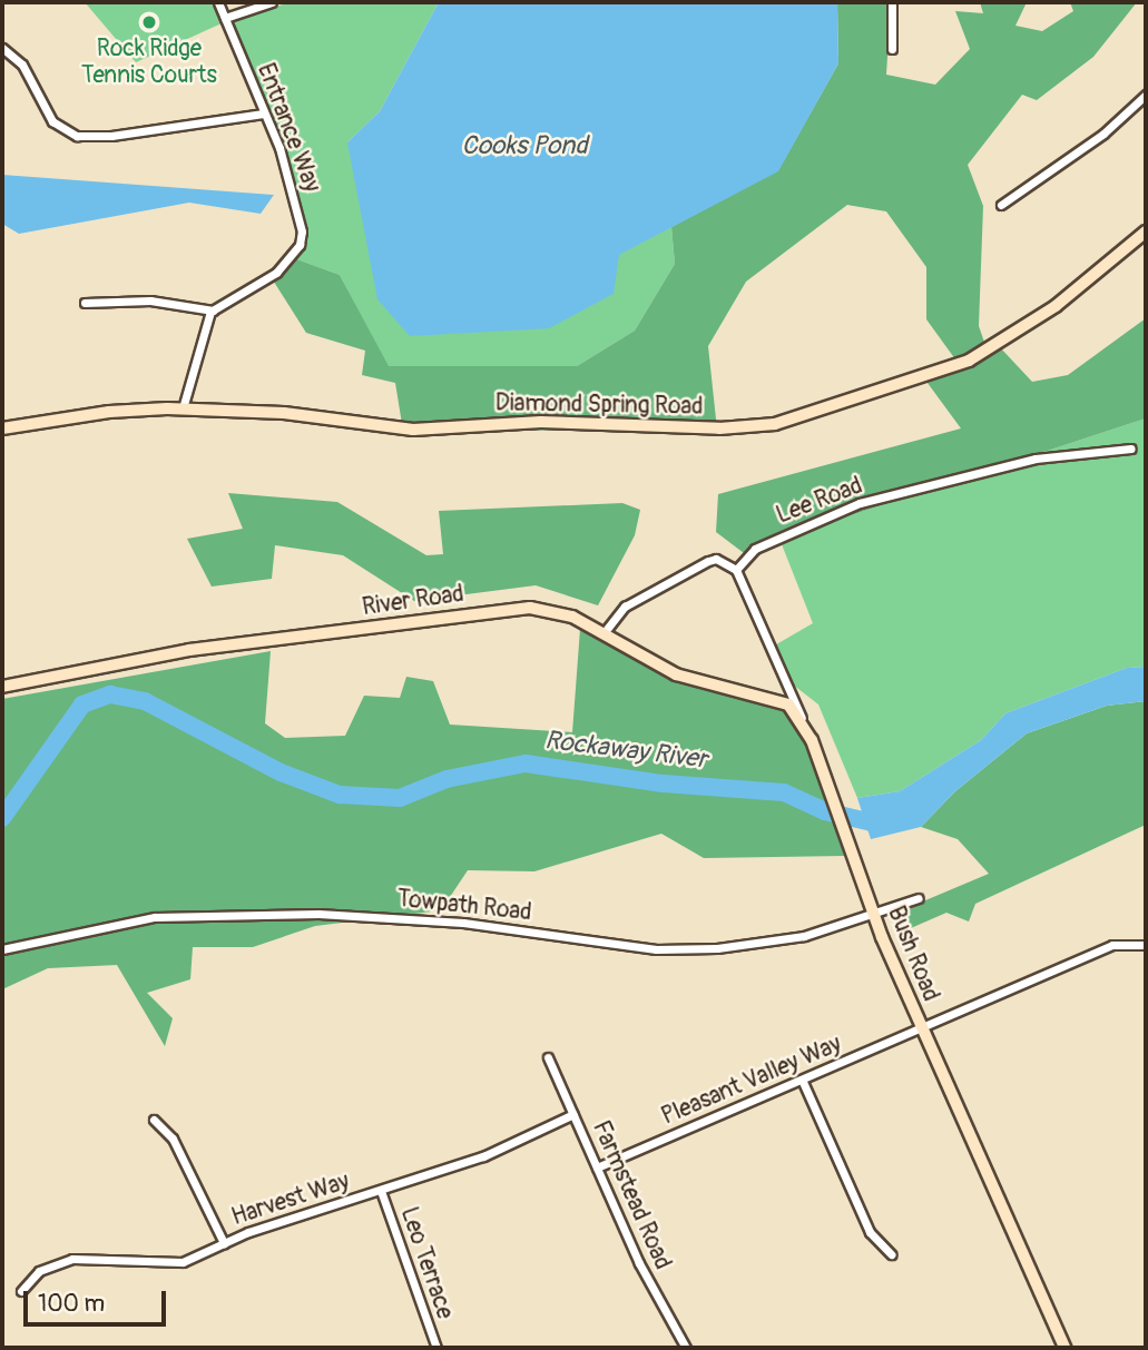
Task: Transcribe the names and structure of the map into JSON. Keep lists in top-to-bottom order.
{
  "streets": {
    "street": [
      "Entrance Way",
      "Diamond Spring Road",
      "Lee Road",
      "River Road",
      "Towpath Road",
      "Bush Road",
      "Pleasant Valley Way",
      "Farmstead Road",
      "Harvest Way",
      "Leo Terrace"
    ]
  },
  "crossings": [
    ["Lee Road", "Bush Road"],
    ["River Road", "Bush Road"],
    ["Towpath Road", "Bush Road"],
    ["Bush Road", "Pleasant Valley Way"],
    ["Pleasant Valley Way", "Farmstead Road"],
    ["Farmstead Road", "Harvest Way"],
    ["Harvest Way", "Leo Terrace"]
  ],
  "water": ["Cooks Pond", "Rockaway River"],
  "places": ["Rock Ridge Tennis Courts"],
  "scale_bar": "100 m"
}
